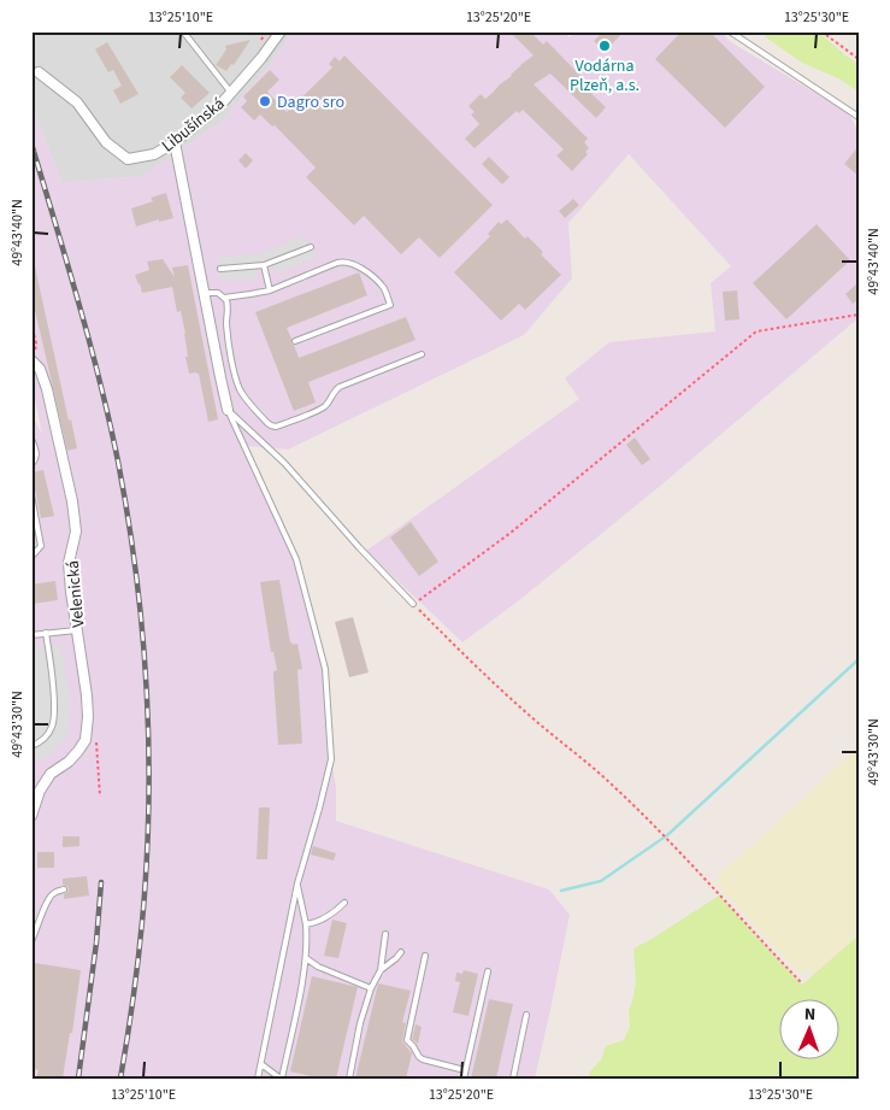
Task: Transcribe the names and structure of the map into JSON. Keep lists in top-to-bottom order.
{
  "streets": {
    "street": ["Libušínská", "Velenická"]
  },
  "places": ["Vodárna Plzeň, a.s.", "Dagro sro"],
  "north": "top",
  "coordinates": [
    "13°25'10\"E",
    "13°25'20\"E",
    "13°25'30\"E",
    "49°43'40\"N",
    "49°43'30\"N"
  ]
}
